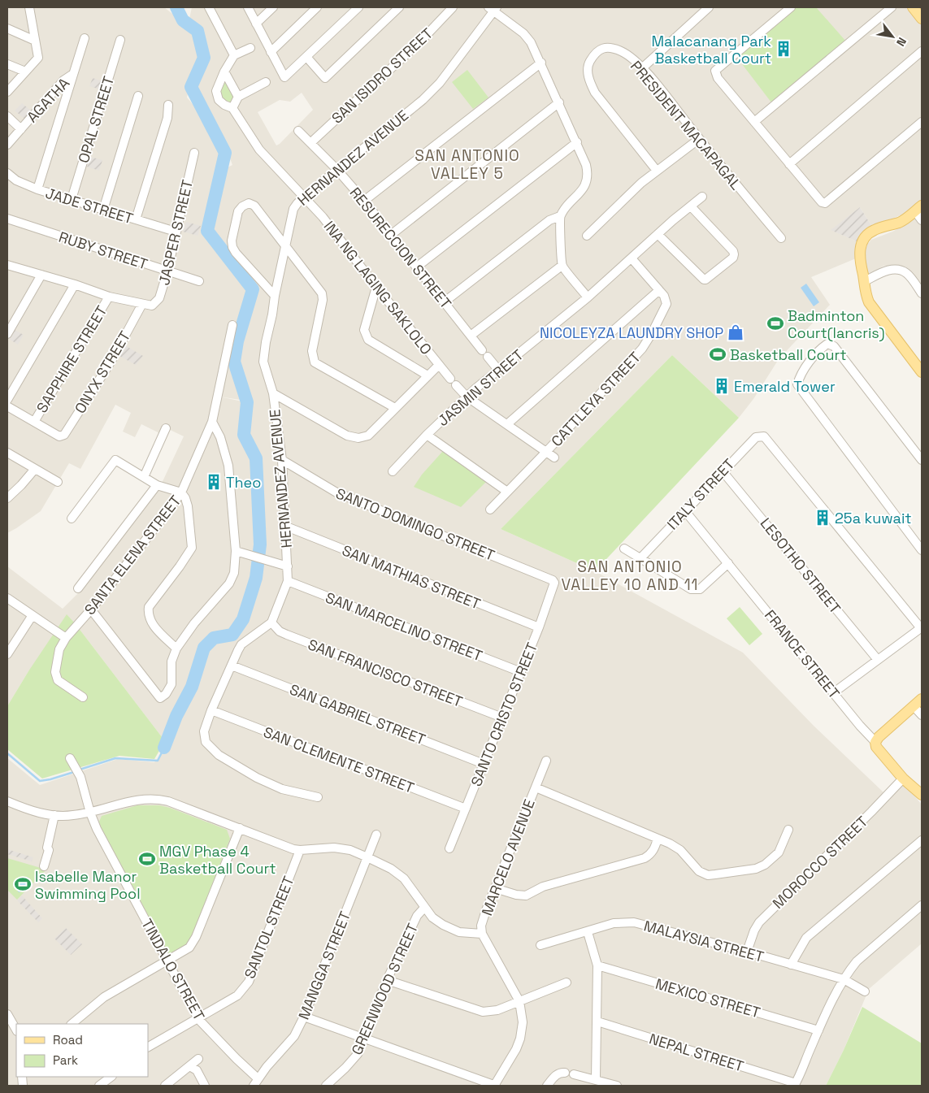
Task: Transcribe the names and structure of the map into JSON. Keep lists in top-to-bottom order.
{
  "streets": {
    "main road": ["FRANCE STREET"],
    "street": [
      "SAN ISIDRO STREET",
      "AGATHA",
      "OPAL STREET",
      "PRESIDENT MACAPAGAL",
      "HERNANDEZ AVENUE",
      "JADE STREET",
      "JASPER STREET",
      "RESURECCION STREET",
      "RUBY STREET",
      "INA NG LAGING SAKLOLO",
      "SAPPHIRE STREET",
      "ONYX STREET",
      "JASMIN STREET",
      "CATTLEYA STREET",
      "ITALY STREET",
      "SANTO DOMINGO STREET",
      "SANTA ELENA STREET",
      "LESOTHO STREET",
      "SAN MATHIAS STREET",
      "SAN MARCELINO STREET",
      "SAN FRANCISCO STREET",
      "SAN GABRIEL STREET",
      "SANTO CRISTO STREET",
      "SAN CLEMENTE STREET",
      "MARCELO AVENUE",
      "MOROCCO STREET",
      "SANTOL STREET",
      "MALAYSIA STREET",
      "MANGGA STREET",
      "TINDALO STREET",
      "GREENWOOD STREET",
      "MEXICO STREET",
      "NEPAL STREET"
    ]
  },
  "crossings": [
    ["SAN ISIDRO STREET", "RESURECCION STREET"],
    ["OPAL STREET", "JADE STREET"],
    ["HERNANDEZ AVENUE", "RESURECCION STREET"],
    ["HERNANDEZ AVENUE", "INA NG LAGING SAKLOLO"],
    ["HERNANDEZ AVENUE", "SANTO DOMINGO STREET"],
    ["HERNANDEZ AVENUE", "SAN MATHIAS STREET"],
    ["HERNANDEZ AVENUE", "SAN MARCELINO STREET"],
    ["HERNANDEZ AVENUE", "SAN FRANCISCO STREET"],
    ["JADE STREET", "JASPER STREET"],
    ["JASPER STREET", "RUBY STREET"],
    ["JASPER STREET", "ONYX STREET"],
    ["RESURECCION STREET", "JASMIN STREET"],
    ["INA NG LAGING SAKLOLO", "JASMIN STREET"],
    ["INA NG LAGING SAKLOLO", "CATTLEYA STREET"],
    ["SAPPHIRE STREET", "ONYX STREET"],
    ["JASMIN STREET", "CATTLEYA STREET"],
    ["ITALY STREET", "LESOTHO STREET"],
    ["ITALY STREET", "FRANCE STREET"],
    ["SANTO DOMINGO STREET", "SANTO CRISTO STREET"],
    ["SAN MATHIAS STREET", "SANTO CRISTO STREET"],
    ["SAN MARCELINO STREET", "SANTO CRISTO STREET"],
    ["FRANCE STREET", "MOROCCO STREET"],
    ["SAN FRANCISCO STREET", "SANTO CRISTO STREET"],
    ["SAN GABRIEL STREET", "SANTO CRISTO STREET"],
    ["SANTO CRISTO STREET", "SAN CLEMENTE STREET"],
    ["MOROCCO STREET", "MALAYSIA STREET"],
    ["SANTOL STREET", "TINDALO STREET"],
    ["MANGGA STREET", "TINDALO STREET"]
  ],
  "districts": ["SAN ANTONIO VALLEY 5", "SAN ANTONIO VALLEY 10 AND 11"],
  "places": {
    "building": [
      "Malacanang Park Basketball Court",
      "Emerald Tower",
      "Theo",
      "25a kuwait"
    ],
    "sports": [
      "Badminton Court(lancris)",
      "Basketball Court",
      "MGV Phase 4 Basketball Court",
      "Isabelle Manor Swimming Pool"
    ],
    "shop": ["NICOLEYZA LAUNDRY SHOP"]
  },
  "legend": ["Road", "Park"],
  "north": "bottom right"
}
